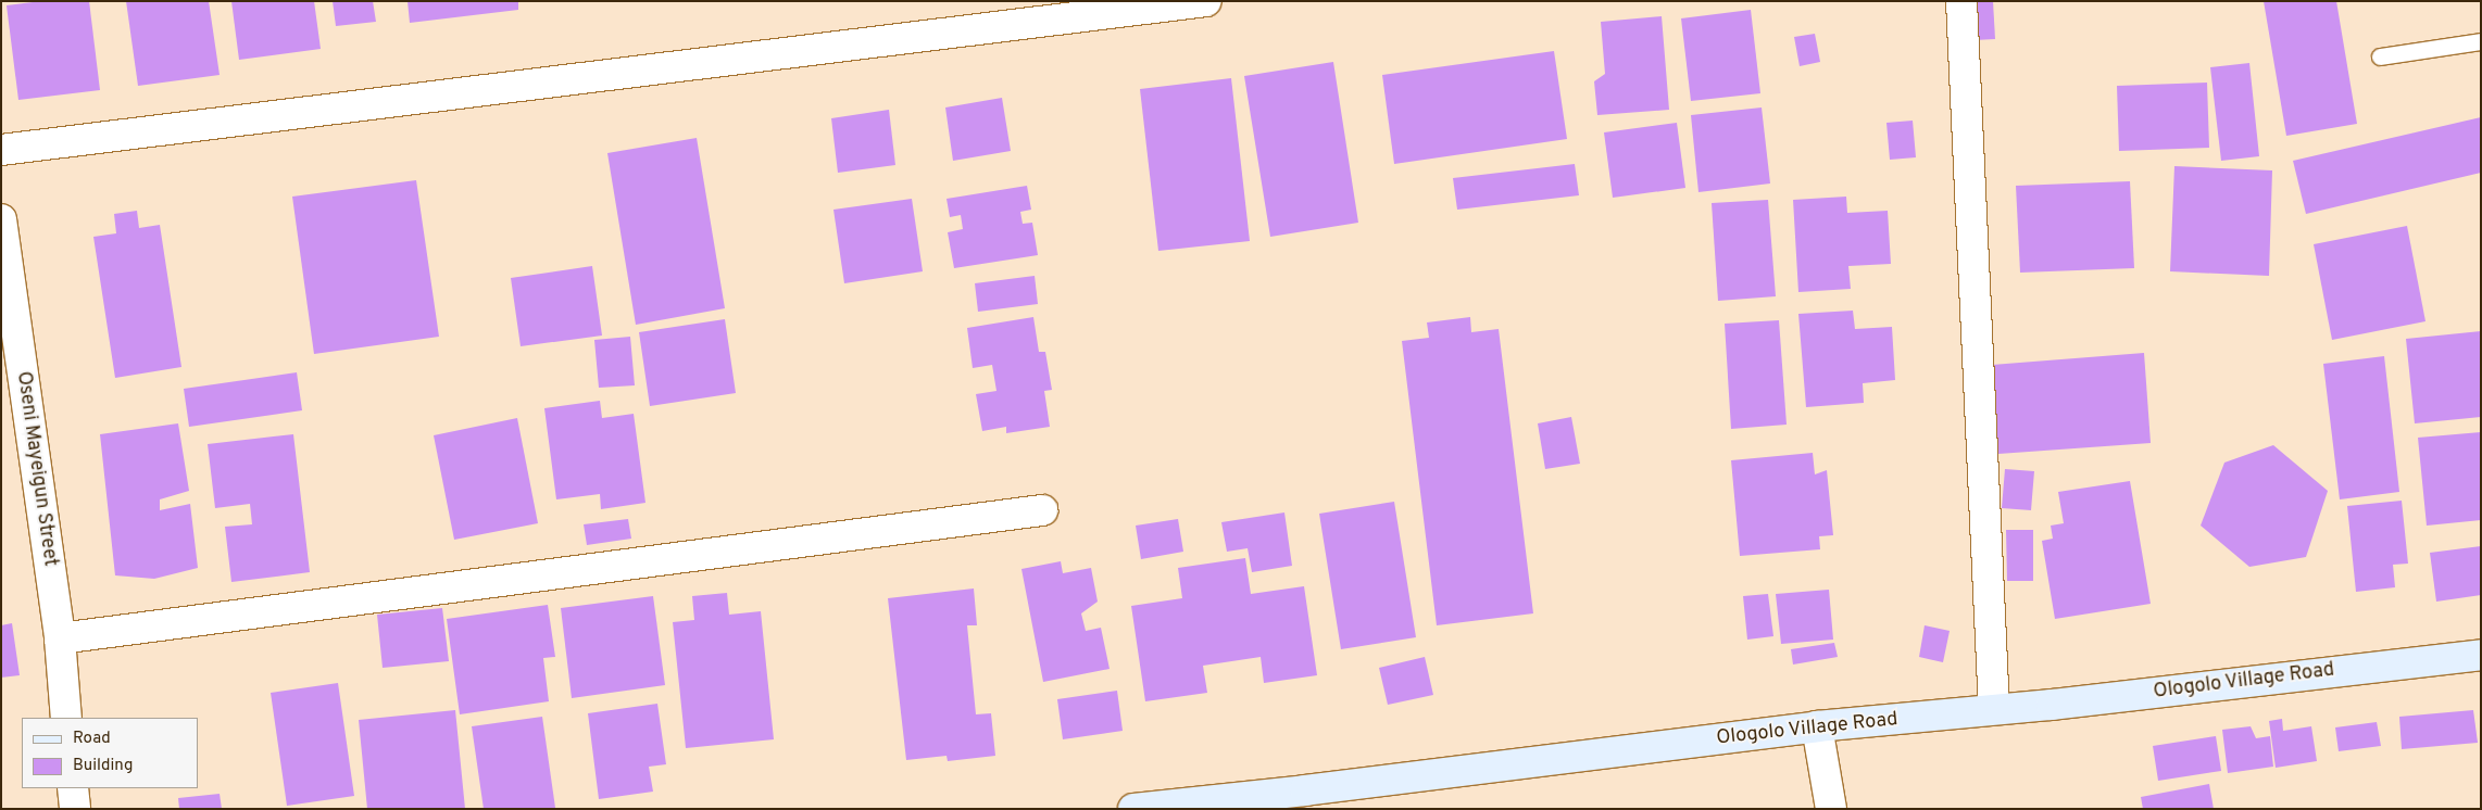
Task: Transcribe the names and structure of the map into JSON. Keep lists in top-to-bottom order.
{
  "streets": {
    "street": ["Oseni Mayeigun Street", "Ologolo Village Road"]
  },
  "legend": ["Road", "Building"]
}
